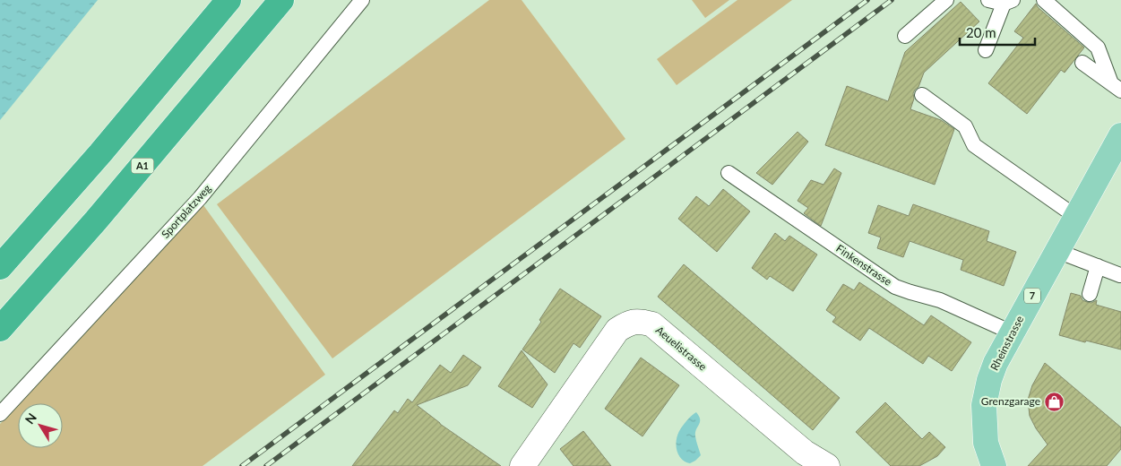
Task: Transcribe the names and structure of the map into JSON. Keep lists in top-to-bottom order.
{
  "streets": {
    "highway": ["A1"],
    "main road": ["7", "Rheinstrasse"],
    "street": ["Aeuelistrasse"],
    "lane": ["Sportplatzweg", "Finkenstrasse"]
  },
  "crossings": [
    ["Finkenstrasse", "Rheinstrasse"]
  ],
  "places": {
    "shop": ["Grenzgarage"]
  },
  "scale_bar": "20 m",
  "north": "top left"
}
